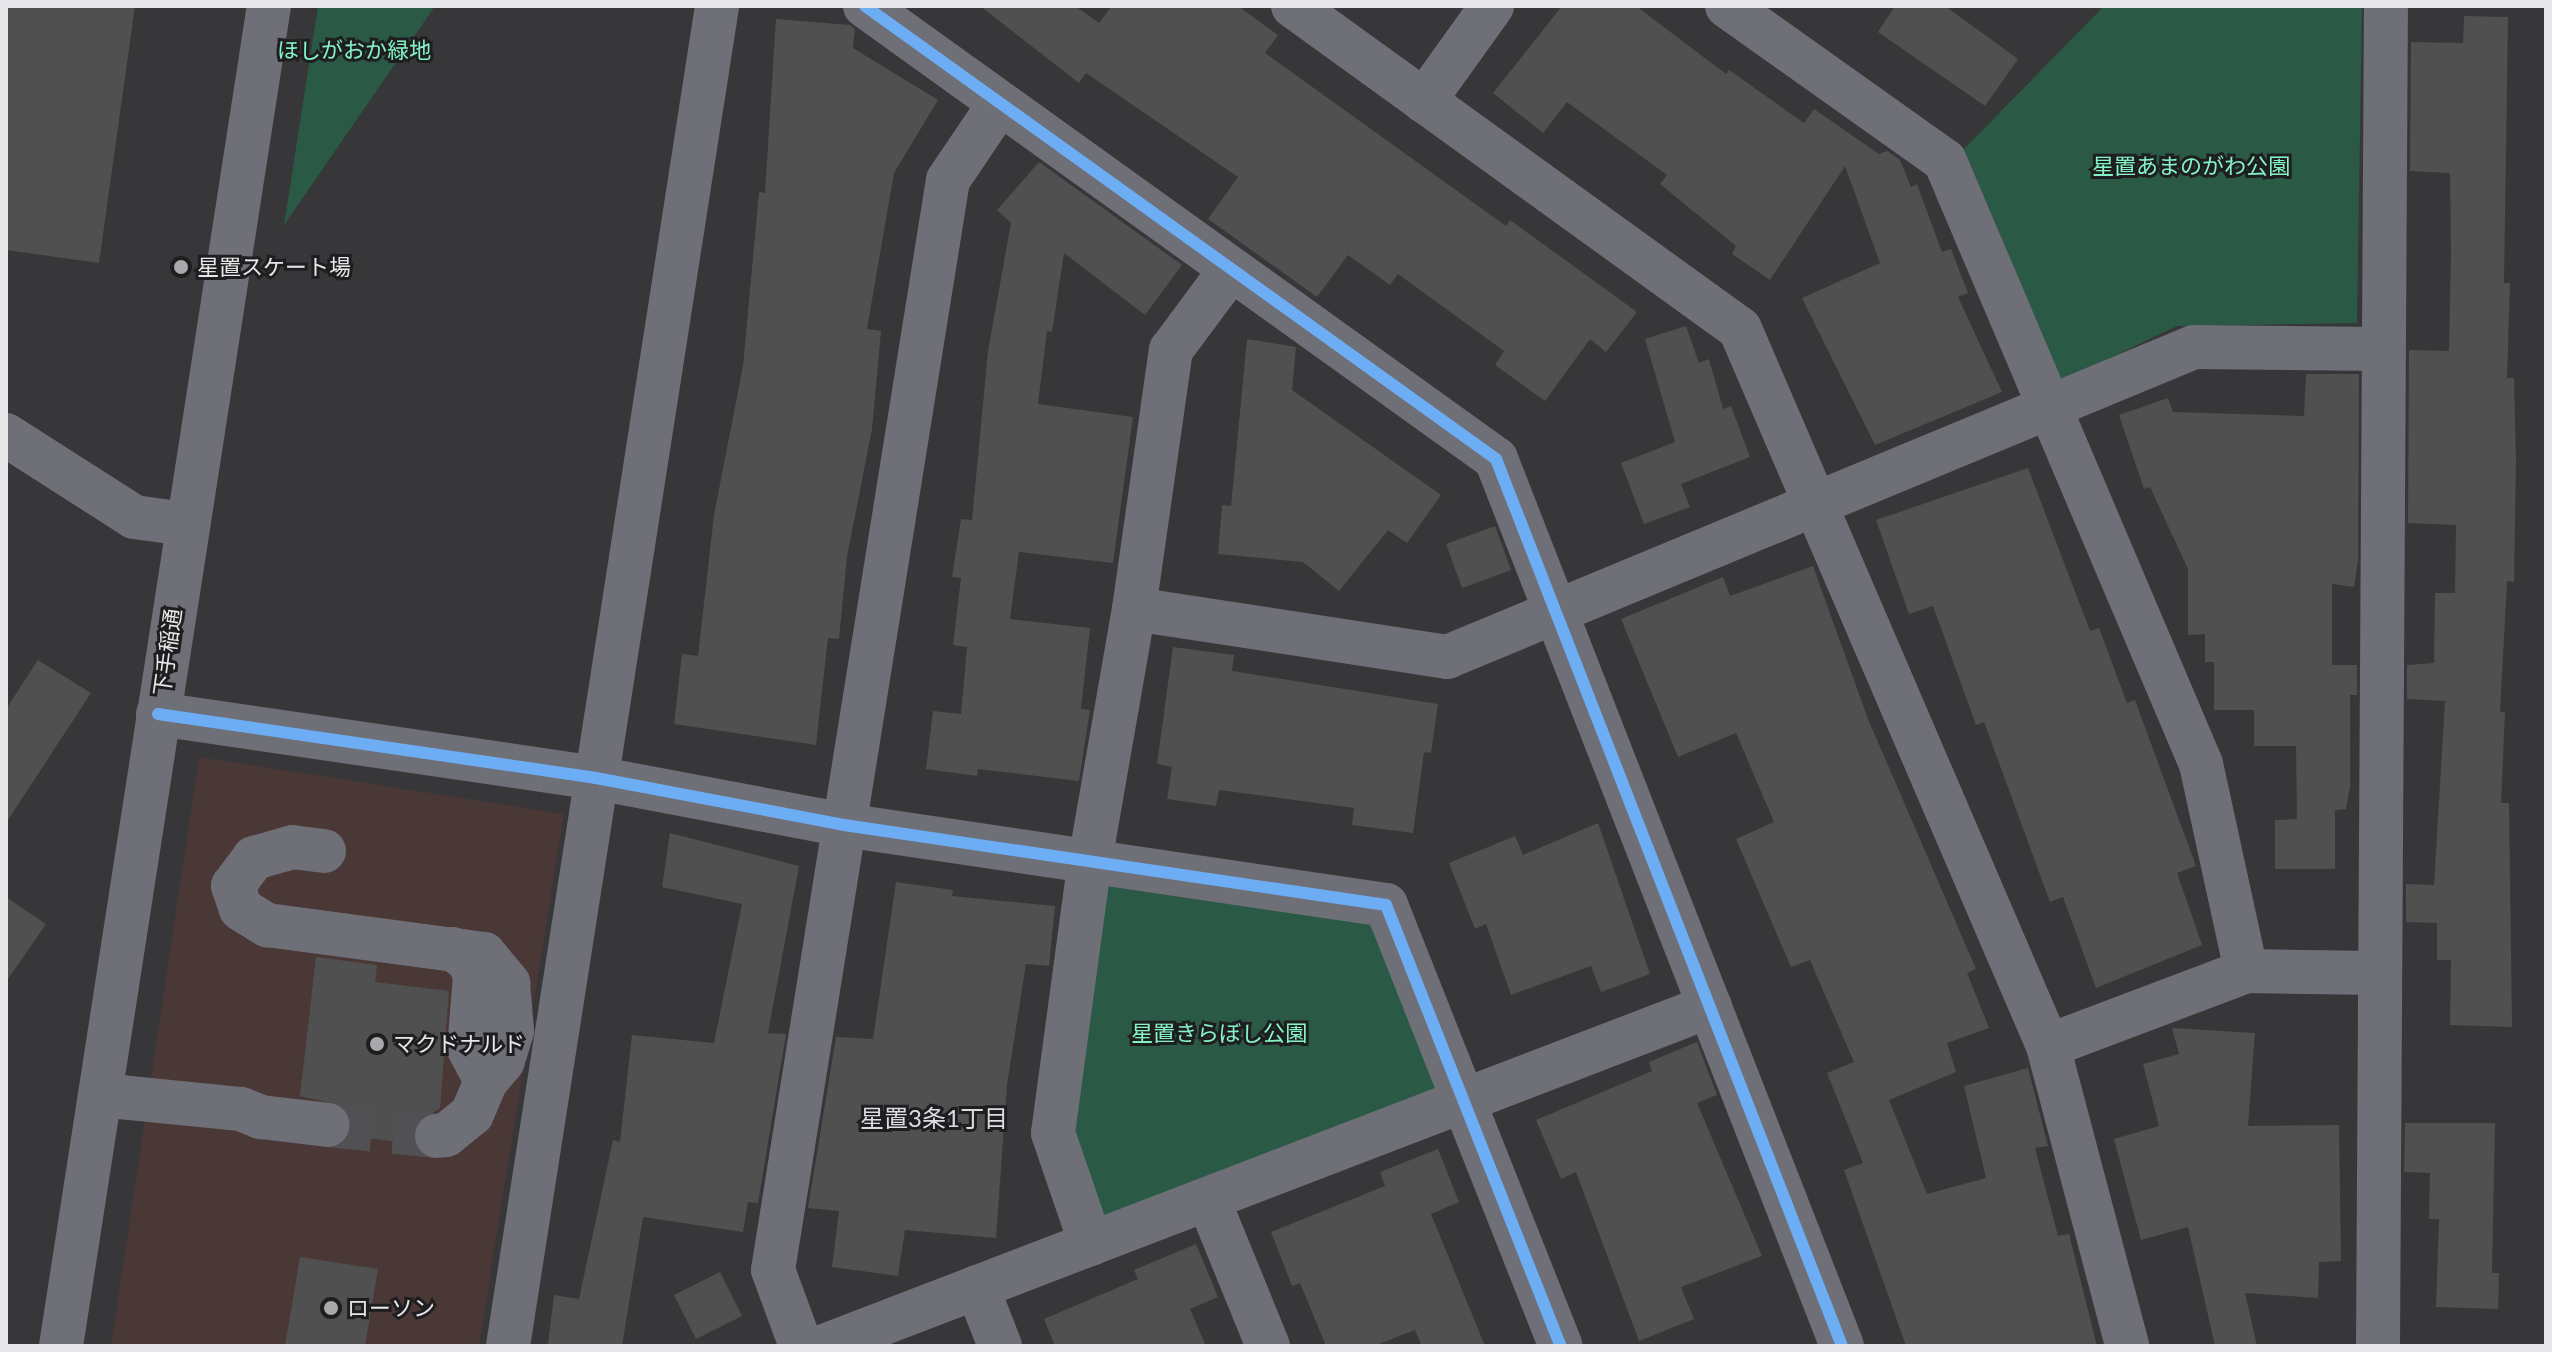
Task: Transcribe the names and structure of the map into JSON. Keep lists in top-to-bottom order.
{
  "streets": {
    "street": ["下手稲通"]
  },
  "districts": ["星置3条1丁目"],
  "parks": ["ほしがおか緑地", "星置あまのがわ公園", "星置きらぼし公園"],
  "places": ["星置スケート場", "マクドナルド", "ローソン"]
}
